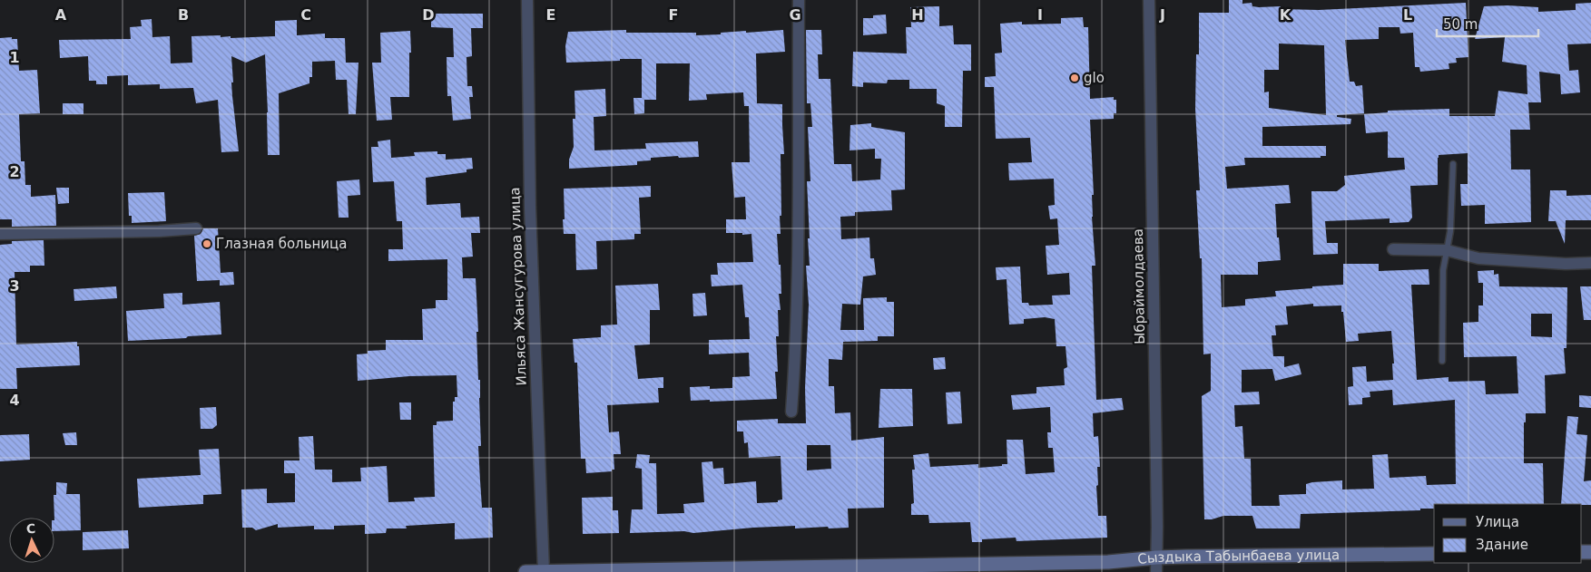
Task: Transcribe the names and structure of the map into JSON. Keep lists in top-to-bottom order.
{
  "streets": {
    "street": ["Ильяса Жансугурова улица", "Ыбраймолдаева", "Сыздыка Табынбаева улица"]
  },
  "crossings": [
    ["Ильяса Жансугурова улица", "Сыздыка Табынбаева улица"],
    ["Ыбраймолдаева", "Сыздыка Табынбаева улица"]
  ],
  "places": ["glo", "Глазная больница"],
  "legend": ["Улица", "Здание"],
  "scale_bar": "50 m",
  "north": "top",
  "grid": {
    "columns": [
      "A",
      "B",
      "C",
      "D",
      "E",
      "F",
      "G",
      "H",
      "I",
      "J",
      "K",
      "L"
    ],
    "rows": [
      "1",
      "2",
      "3",
      "4"
    ]
  }
}
